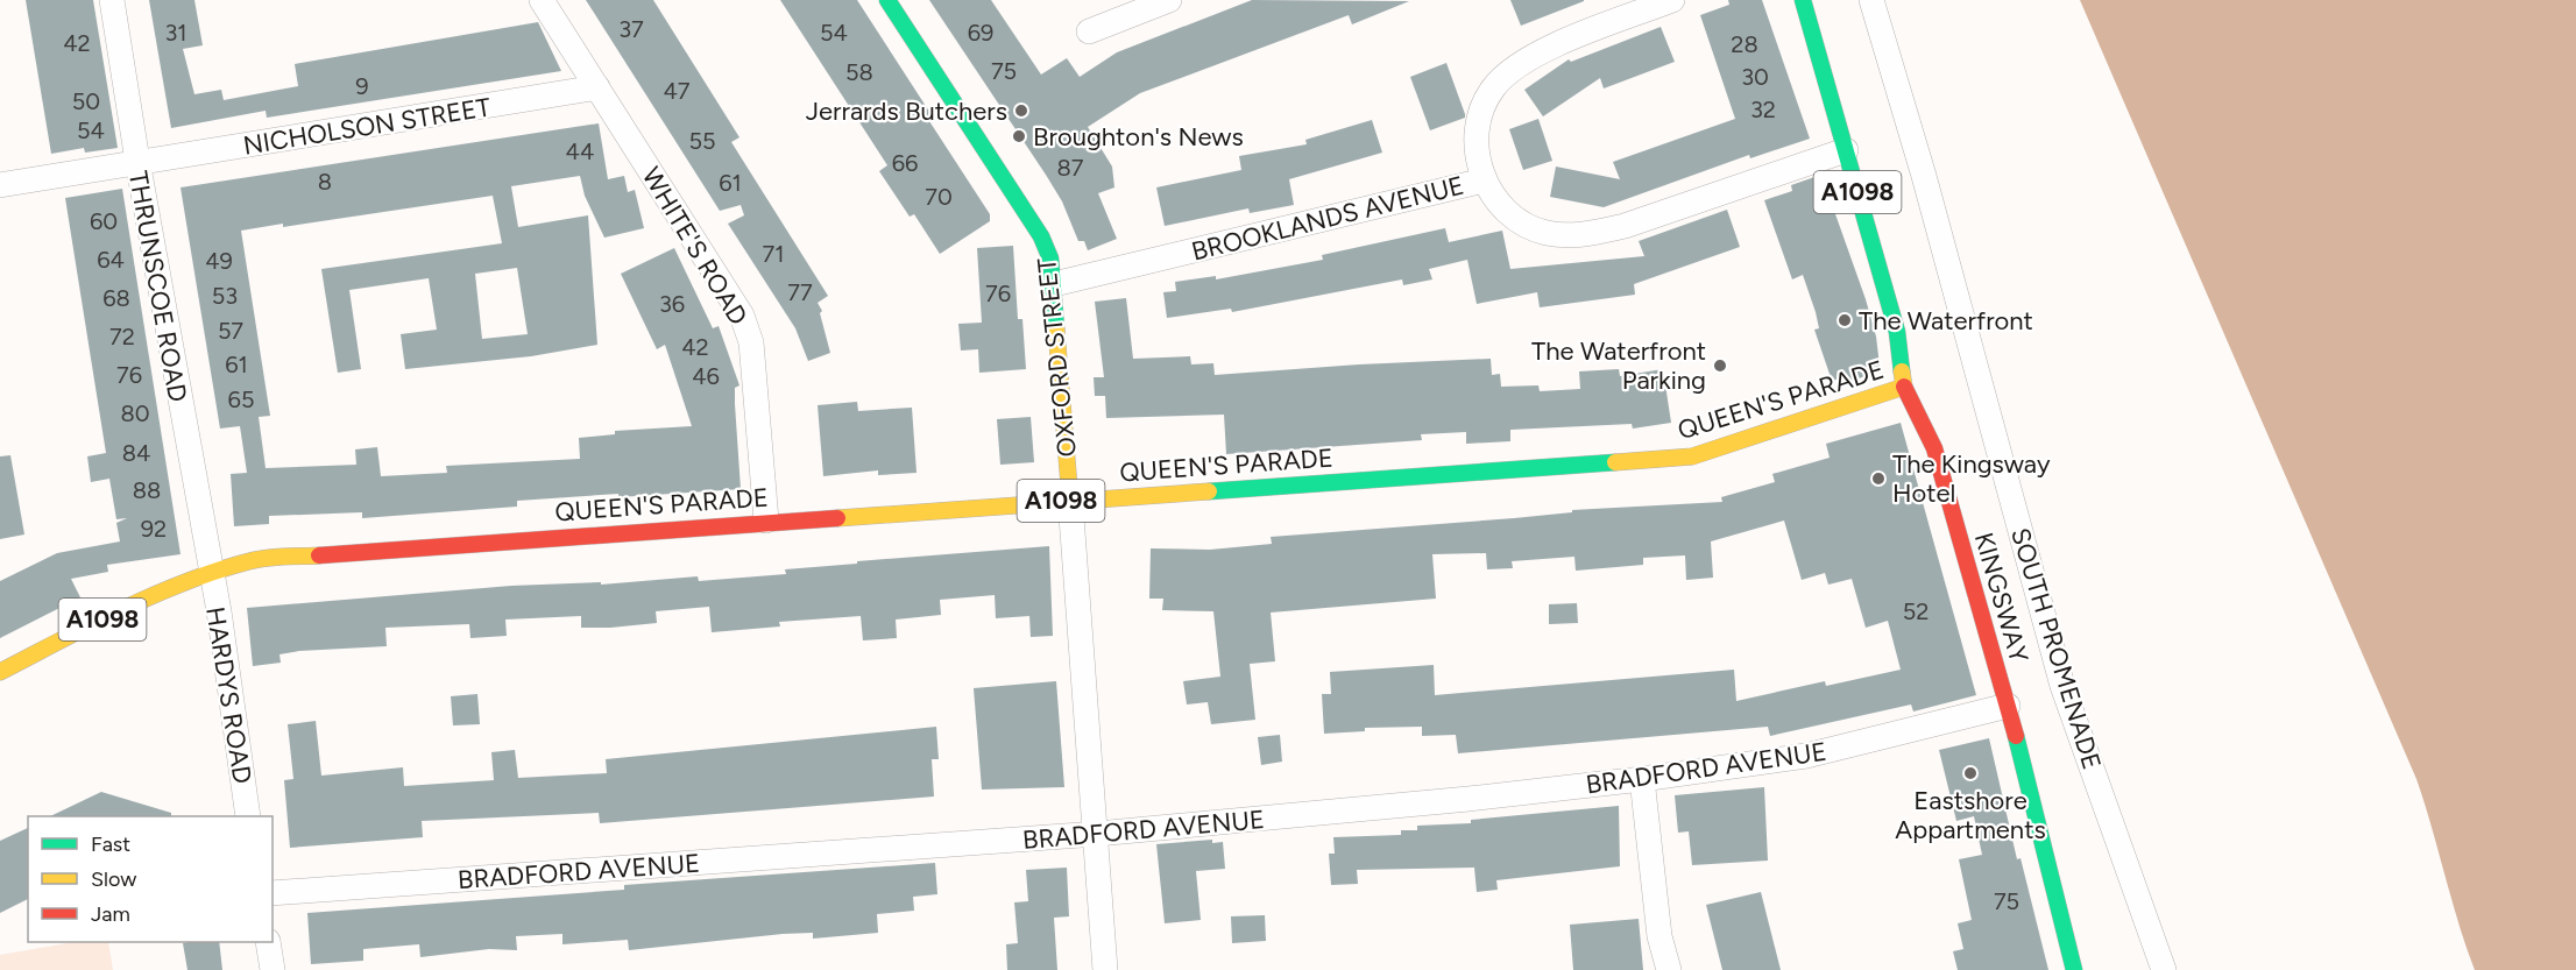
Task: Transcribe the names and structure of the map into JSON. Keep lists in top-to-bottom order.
{
  "streets": {
    "main road": [
      "A1098",
      "OXFORD STREET",
      "QUEEN'S PARADE",
      "KINGSWAY"
    ],
    "street": [
      "NICHOLSON STREET",
      "BROOKLANDS AVENUE",
      "WHITE'S ROAD",
      "THRUNSCOE ROAD",
      "SOUTH PROMENADE",
      "HARDYS ROAD",
      "BRADFORD AVENUE"
    ]
  },
  "crossings": [
    ["NICHOLSON STREET", "WHITE'S ROAD"],
    ["NICHOLSON STREET", "THRUNSCOE ROAD"],
    ["A1098", "THRUNSCOE ROAD"],
    ["A1098", "QUEEN'S PARADE"],
    ["A1098", "HARDYS ROAD"],
    ["BROOKLANDS AVENUE", "OXFORD STREET"],
    ["BROOKLANDS AVENUE", "KINGSWAY"],
    ["WHITE'S ROAD", "QUEEN'S PARADE"],
    ["THRUNSCOE ROAD", "QUEEN'S PARADE"],
    ["THRUNSCOE ROAD", "HARDYS ROAD"],
    ["OXFORD STREET", "QUEEN'S PARADE"],
    ["OXFORD STREET", "BRADFORD AVENUE"],
    ["QUEEN'S PARADE", "KINGSWAY"],
    ["QUEEN'S PARADE", "HARDYS ROAD"],
    ["KINGSWAY", "BRADFORD AVENUE"]
  ],
  "places": [
    "Jerrards Butchers",
    "Broughton's News",
    "The Waterfront",
    "The Waterfront Parking",
    "The Kingsway Hotel",
    "Eastshore Appartments"
  ],
  "house_numbers": [
    "37",
    "31",
    "54",
    "69",
    "42",
    "28",
    "75",
    "58",
    "30",
    "9",
    "47",
    "50",
    "32",
    "54",
    "55",
    "44",
    "66",
    "87",
    "8",
    "61",
    "70",
    "60",
    "71",
    "64",
    "49",
    "77",
    "76",
    "53",
    "68",
    "36",
    "57",
    "72",
    "42",
    "61",
    "76",
    "46",
    "65",
    "80",
    "84",
    "88",
    "92",
    "52",
    "75"
  ],
  "legend": ["Fast", "Slow", "Jam"]
}
